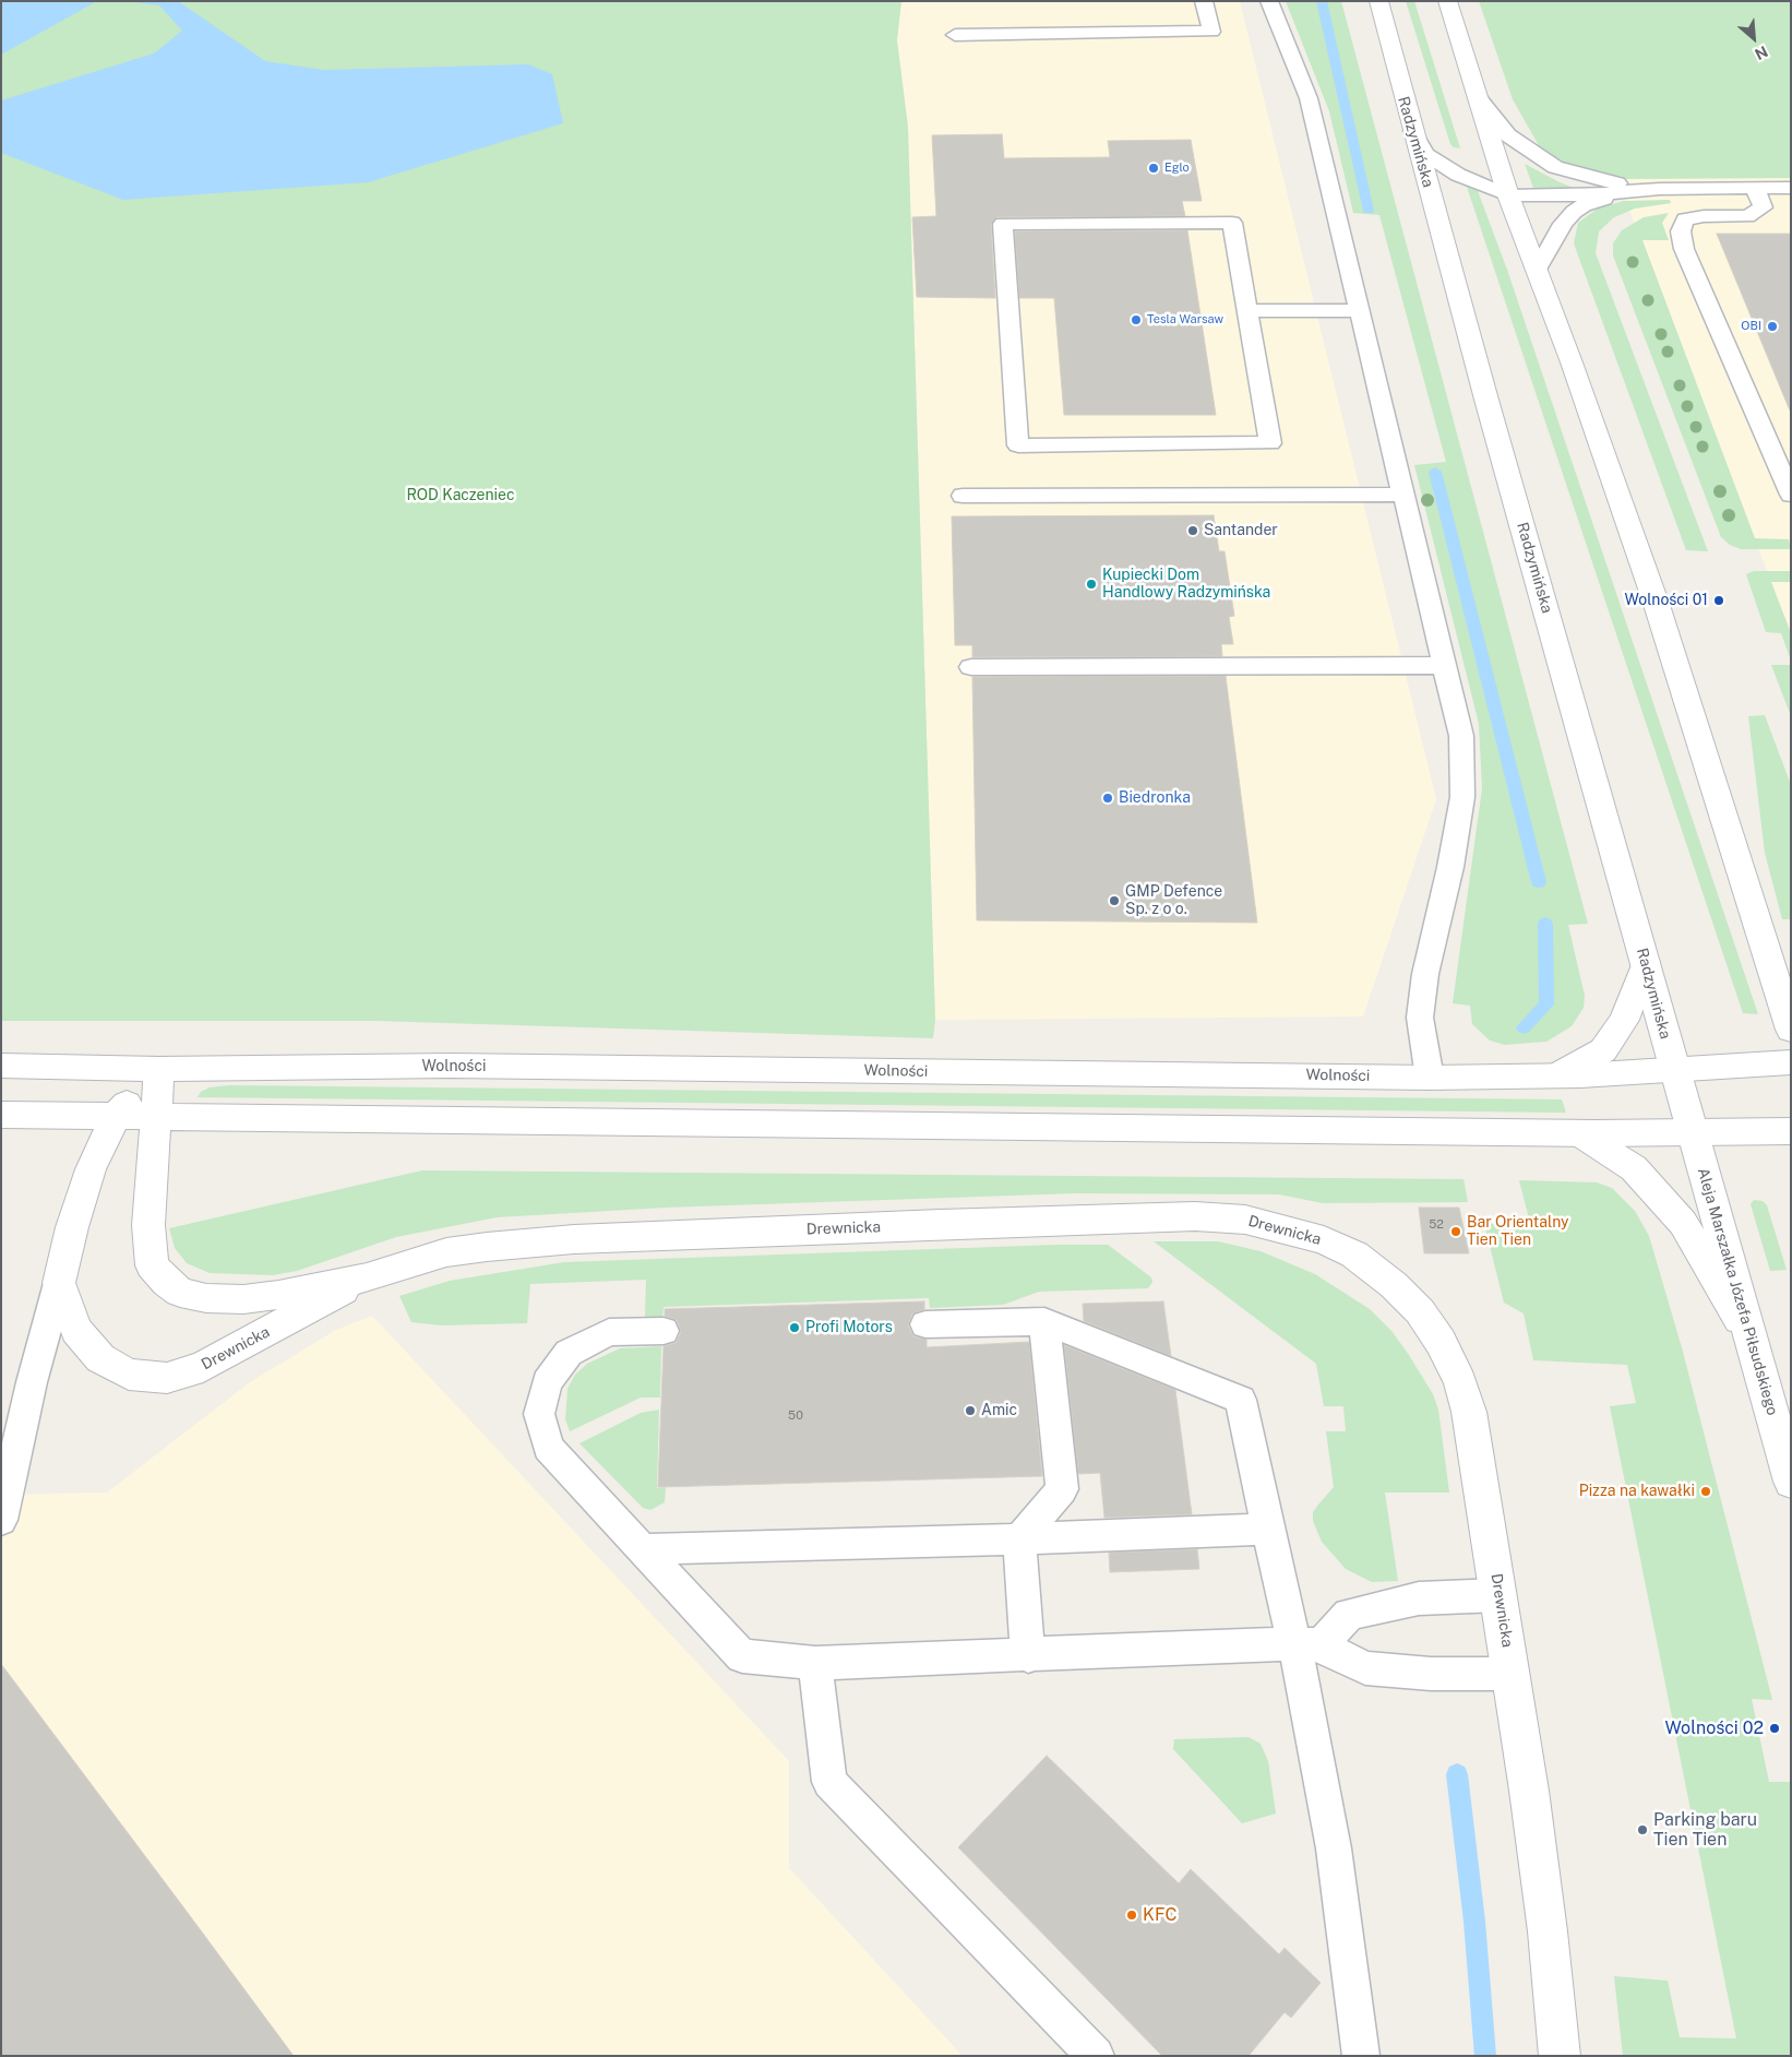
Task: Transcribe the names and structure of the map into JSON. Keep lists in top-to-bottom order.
{
  "streets": {
    "street": [
      "Radzymińska",
      "Wolności",
      "Drewnicka",
      "Aleja Marszałka Józefa Piłsudskiego"
    ]
  },
  "crossings": [
    ["Radzymińska", "Wolności"],
    ["Radzymińska", "Aleja Marszałka Józefa Piłsudskiego"],
    ["Wolności", "Drewnicka"]
  ],
  "parks": ["ROD Kaczeniec"],
  "places": [
    "Eglo",
    "Tesla Warsaw",
    "OBI",
    "Santander",
    "Kupiecki Dom Handlowy Radzymińska",
    "Wolności 01",
    "Biedronka",
    "GMP Defence Sp. z o o.",
    "Bar Orientalny Tien Tien",
    "Profi Motors",
    "Amic",
    "Pizza na kawałki",
    "Wolności 02",
    "Parking baru Tien Tien",
    "KFC"
  ],
  "house_numbers": ["52", "50"],
  "north": "bottom right"
}
